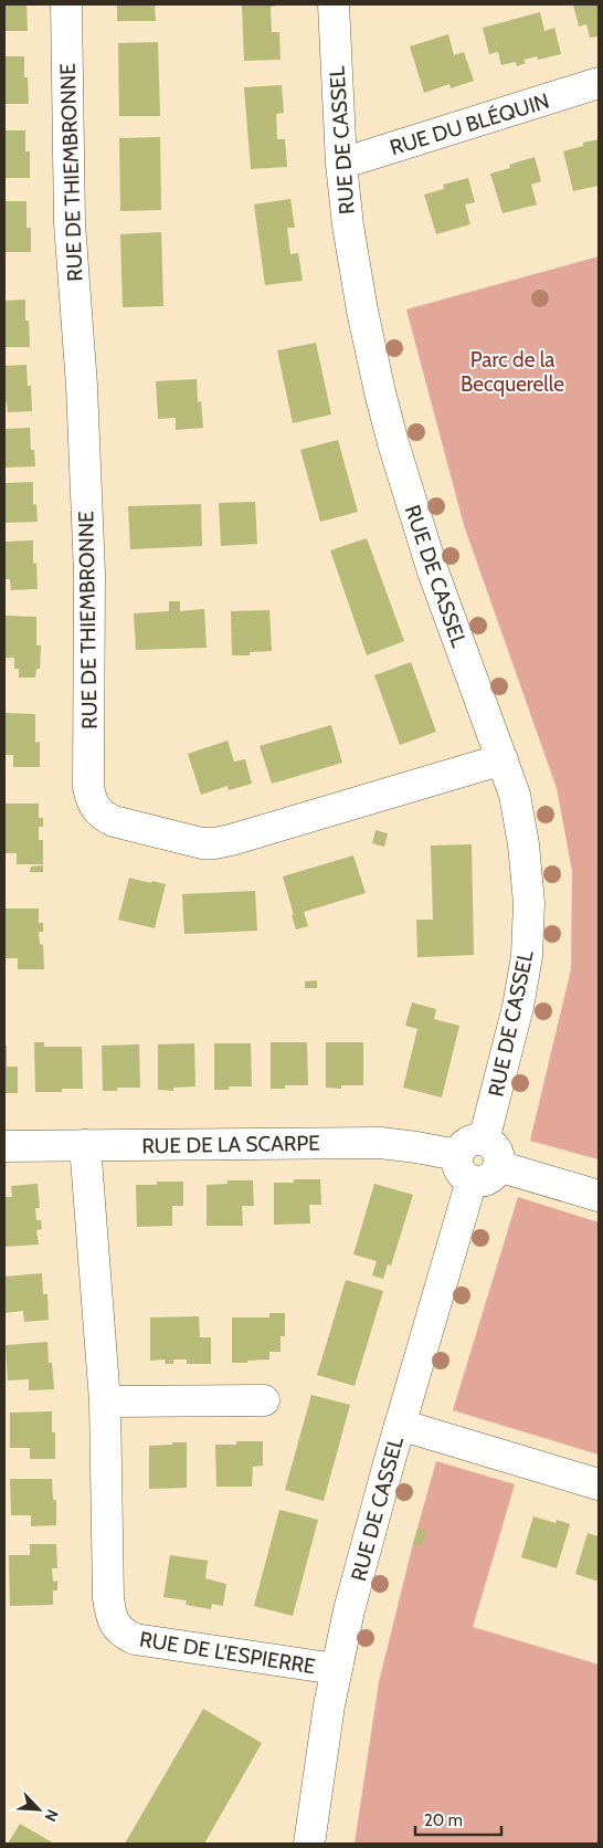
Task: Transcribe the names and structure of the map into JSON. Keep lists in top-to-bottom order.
{
  "streets": {
    "street": [
      "RUE DU BLÉQUIN",
      "RUE DE CASSEL",
      "RUE DE THIEMBRONNE",
      "RUE DE LA SCARPE",
      "RUE DE L'ESPIERRE"
    ]
  },
  "crossings": [
    ["RUE DU BLÉQUIN", "RUE DE CASSEL"],
    ["RUE DE CASSEL", "RUE DE THIEMBRONNE"],
    ["RUE DE CASSEL", "RUE DE LA SCARPE"],
    ["RUE DE CASSEL", "RUE DE L'ESPIERRE"],
    ["RUE DE LA SCARPE", "RUE DE L'ESPIERRE"]
  ],
  "parks": ["Parc de la Becquerelle"],
  "scale_bar": "20 m",
  "north": "bottom right"
}
